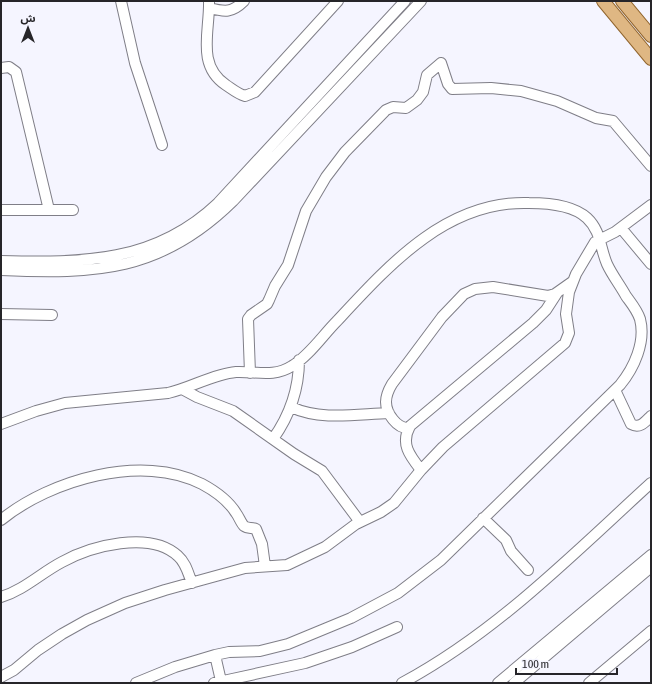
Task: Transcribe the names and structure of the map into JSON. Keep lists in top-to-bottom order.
{
  "scale_bar": "100 m",
  "north": "top"
}
